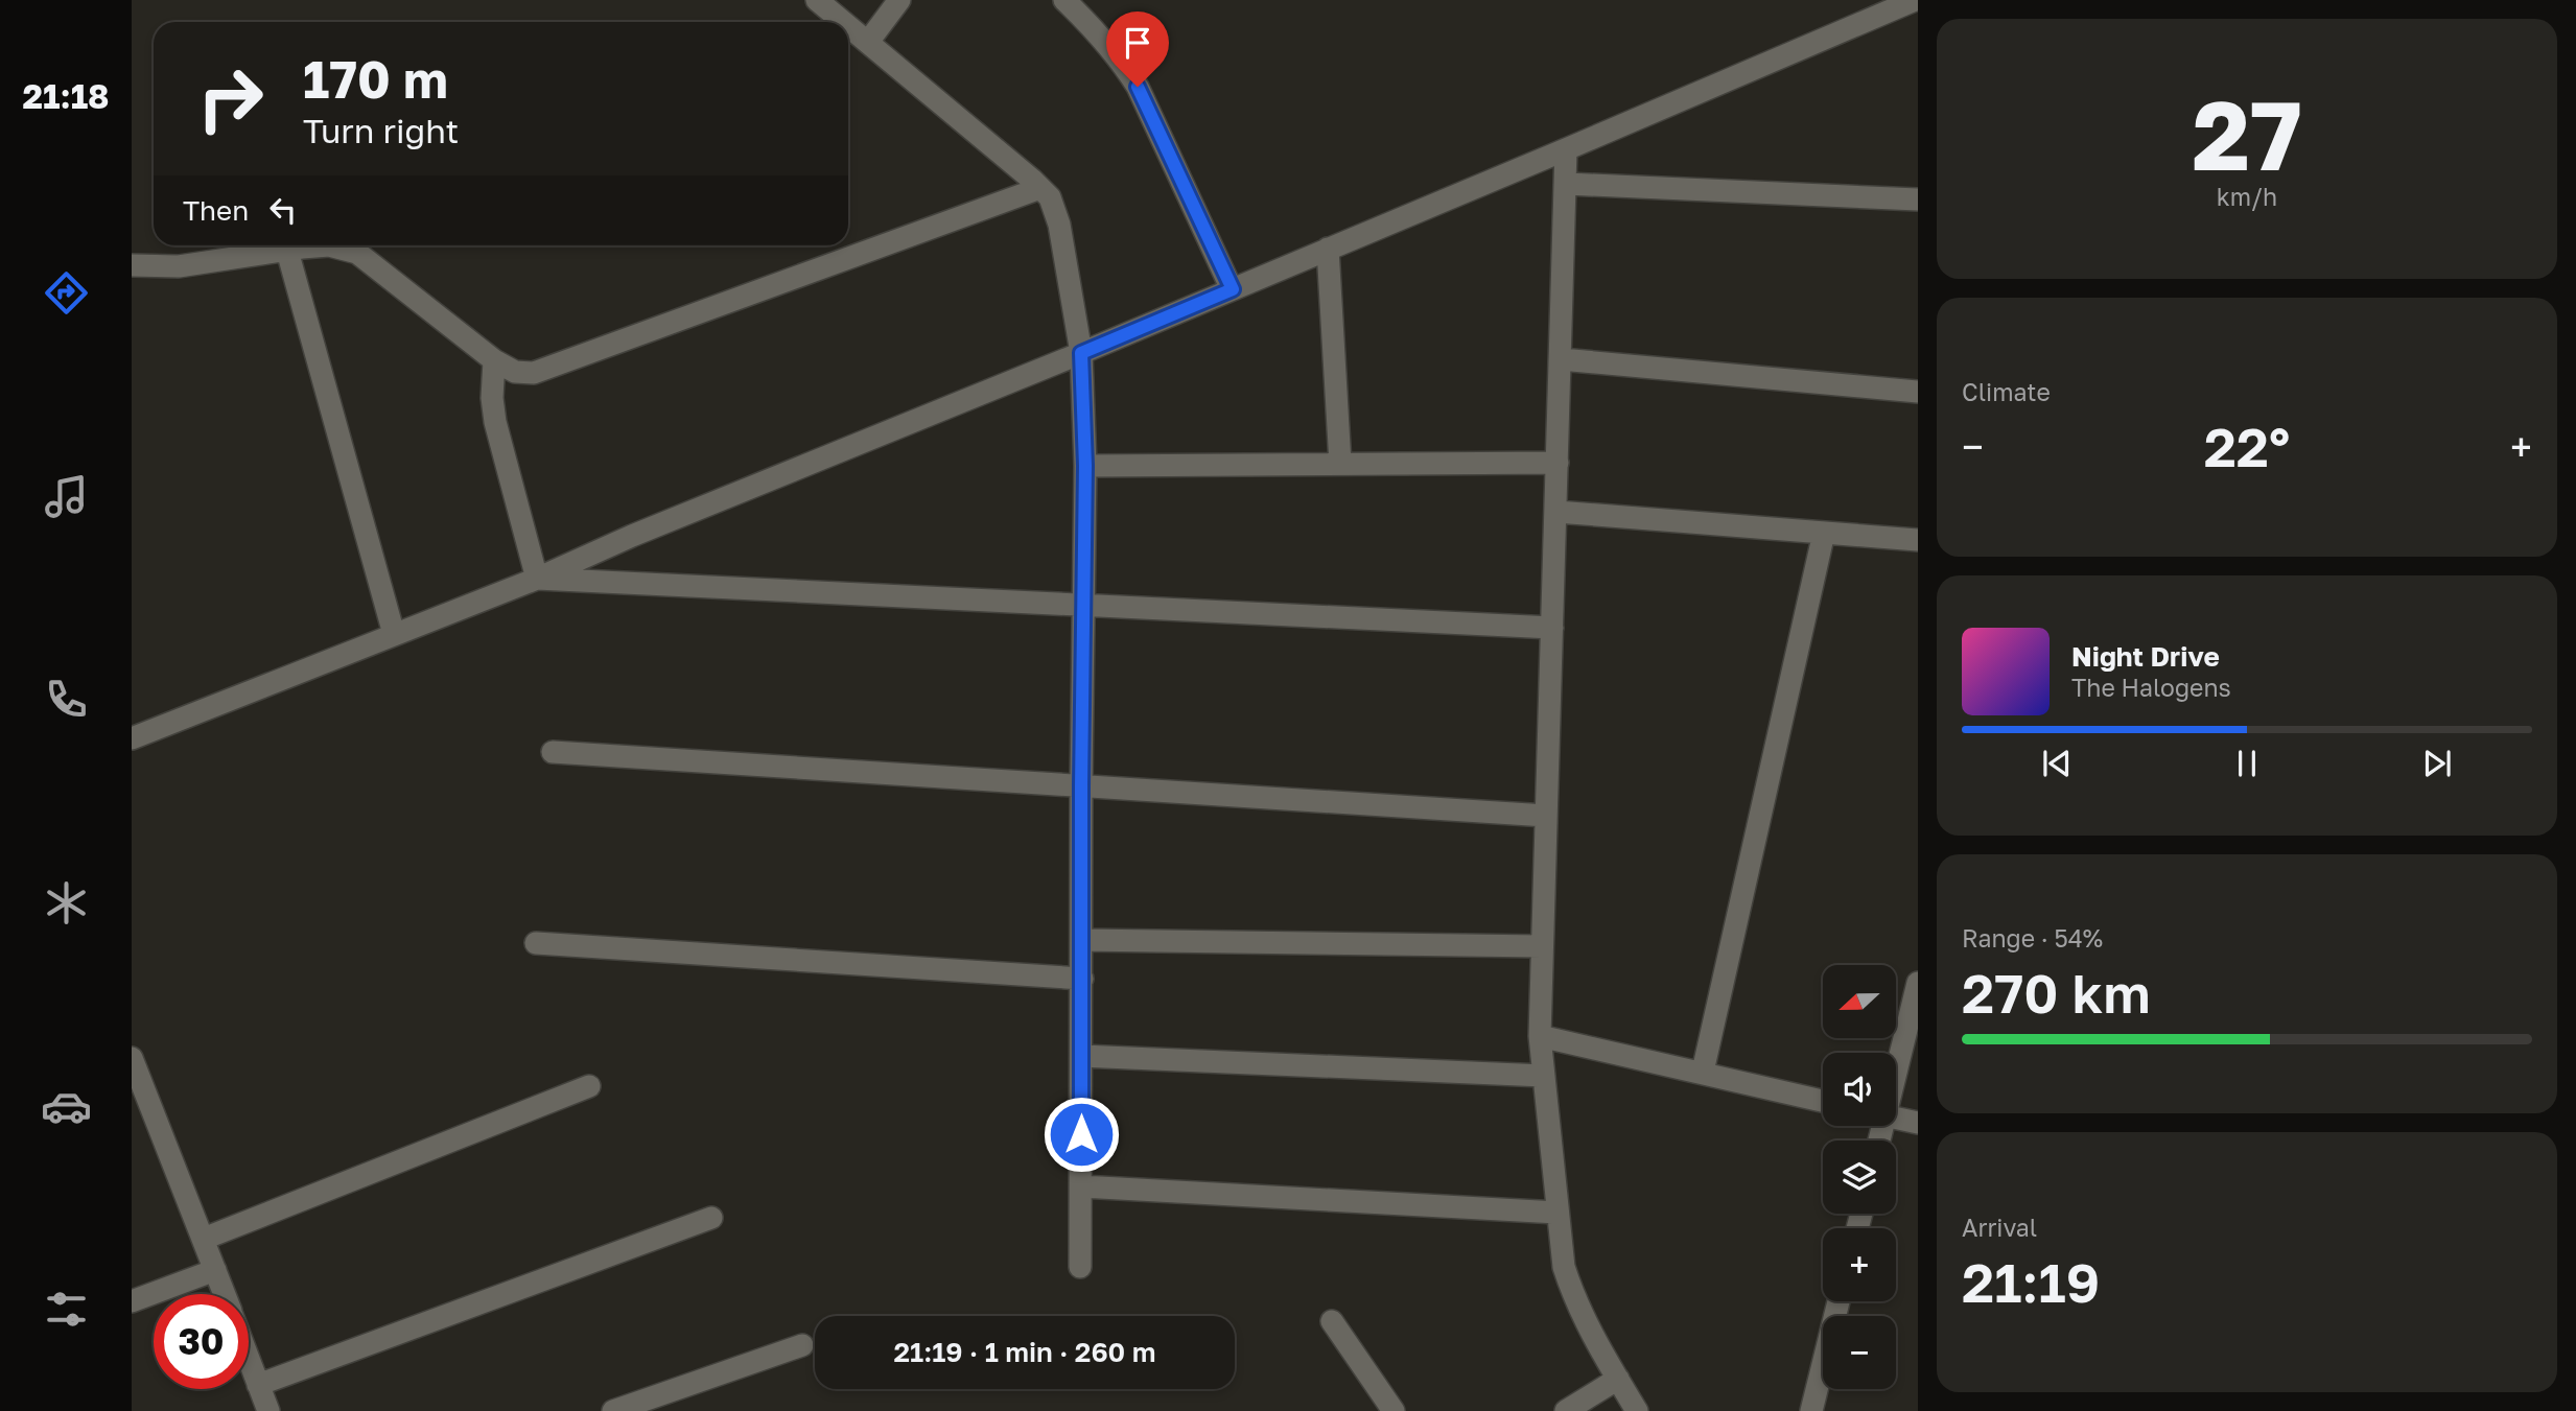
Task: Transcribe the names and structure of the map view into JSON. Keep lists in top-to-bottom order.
{
  "north": "left",
  "page": {
    "tabs": "21:18",
    "tile": [
      ["27", "km/h"],
      "Climate",
      ["Range · 54%", "270 km"],
      ["Arrival", "21:19"]
    ],
    "turn": ["170 m", "Turn right"],
    "then": "Then",
    "heat": ["−", "22°", "+"],
    "song": ["Night Drive", "The Halogens"],
    "map_buttons": ["+", "−"],
    "limit": "30",
    "trip": "21:19 · 1 min · 260 m"
  }
}
